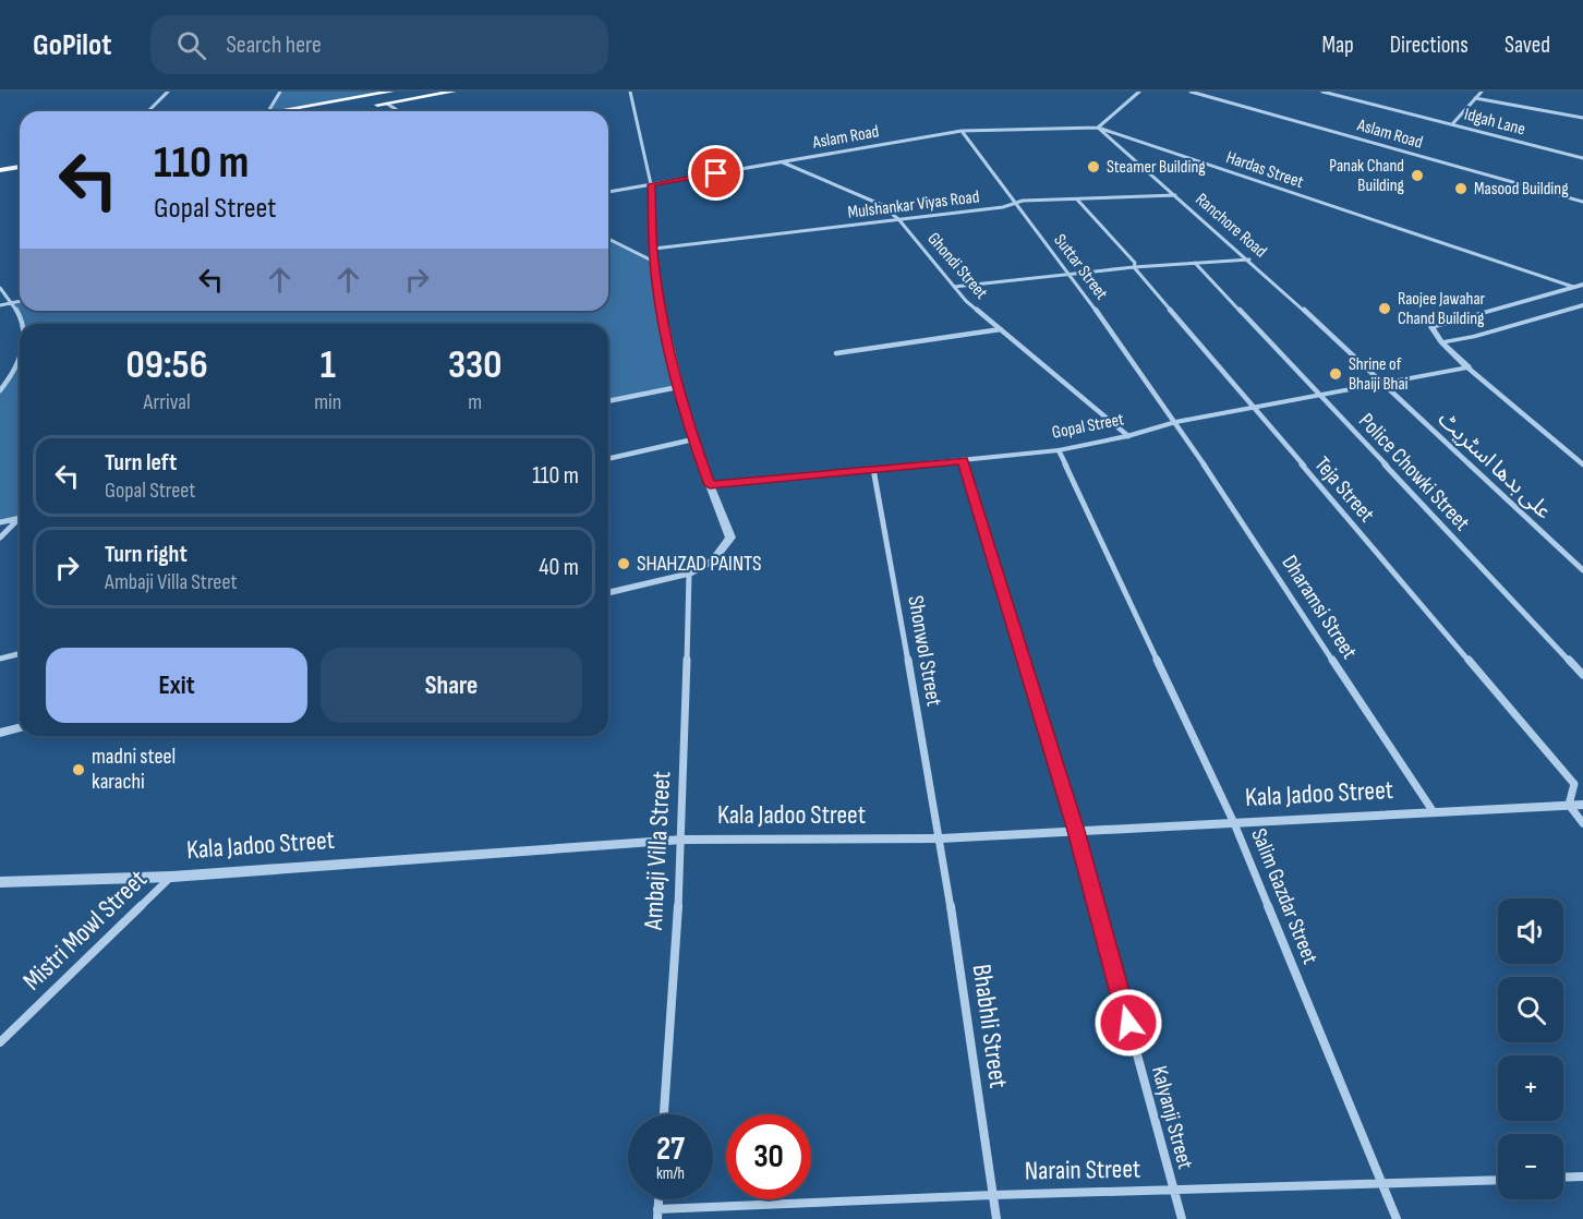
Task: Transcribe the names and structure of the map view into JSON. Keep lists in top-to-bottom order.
{
  "streets": {
    "street": [
      "Idgah Lane",
      "Aslam Road",
      "Hardas Street",
      "Mulshankar Viyas Road",
      "Ranchore Road",
      "Ghondi Street",
      "Suttar Street",
      "Gopal Street",
      "علی بدھا اسٹریٹ",
      "Police Chowki Street",
      "Teja Street",
      "Dharamsi Street",
      "Shonwol Street",
      "Kala Jadoo Street",
      "Ambaji Villa Street",
      "Salim Gazdar Street",
      "Mistri Mowl Street",
      "Bhabhli Street",
      "Kalyanji Street",
      "Narain Street"
    ]
  },
  "crossings": [
    ["Aslam Road", "Hardas Street"],
    ["Aslam Road", "Ranchore Road"],
    ["Aslam Road", "Ghondi Street"],
    ["Aslam Road", "Suttar Street"],
    ["Hardas Street", "Ranchore Road"],
    ["Mulshankar Viyas Road", "Ranchore Road"],
    ["Mulshankar Viyas Road", "Ghondi Street"],
    ["Mulshankar Viyas Road", "Suttar Street"],
    ["Mulshankar Viyas Road", "Teja Street"],
    ["Ranchore Road", "Gopal Street"],
    ["Ranchore Road", "علی بدھا اسٹریٹ"],
    ["Ghondi Street", "Gopal Street"],
    ["Suttar Street", "Gopal Street"],
    ["Suttar Street", "Dharamsi Street"],
    ["Gopal Street", "علی بدھا اسٹریٹ"],
    ["Gopal Street", "Police Chowki Street"],
    ["Gopal Street", "Teja Street"],
    ["Gopal Street", "Dharamsi Street"],
    ["Gopal Street", "Shonwol Street"],
    ["Gopal Street", "Salim Gazdar Street"],
    ["Gopal Street", "Kalyanji Street"],
    ["Teja Street", "Kala Jadoo Street"],
    ["Dharamsi Street", "Kala Jadoo Street"],
    ["Shonwol Street", "Kala Jadoo Street"],
    ["Shonwol Street", "Bhabhli Street"],
    ["Kala Jadoo Street", "Ambaji Villa Street"],
    ["Kala Jadoo Street", "Salim Gazdar Street"],
    ["Kala Jadoo Street", "Mistri Mowl Street"],
    ["Kala Jadoo Street", "Bhabhli Street"],
    ["Kala Jadoo Street", "Kalyanji Street"],
    ["Salim Gazdar Street", "Narain Street"],
    ["Bhabhli Street", "Narain Street"],
    ["Kalyanji Street", "Narain Street"]
  ],
  "places": [
    "Steamer Building",
    "Panak Chand Building",
    "Masood Building",
    "Raojee Jawahar Chand Building",
    "Shrine of Bhaiji Bhai",
    "SHAHZAD PAINTS",
    "madni steel karachi"
  ],
  "page": {
    "header": "GoPilot",
    "search": "Search here",
    "nav": ["Map", "Directions", "Saved"],
    "turn": ["110 m", "Gopal Street"],
    "eta": [
      "09:56",
      "Arrival",
      "1",
      "min",
      "330",
      "m"
    ],
    "list": [
      {
        "name": "Turn left",
        "note": "Gopal Street",
        "value": "110 m"
      },
      {
        "name": "Turn right",
        "note": "Ambaji Villa Street",
        "value": "40 m"
      }
    ],
    "buttons": ["Exit", "Share"],
    "map_buttons": ["+", "−"],
    "speed": "27 km/h",
    "limit": "30"
  }
}
